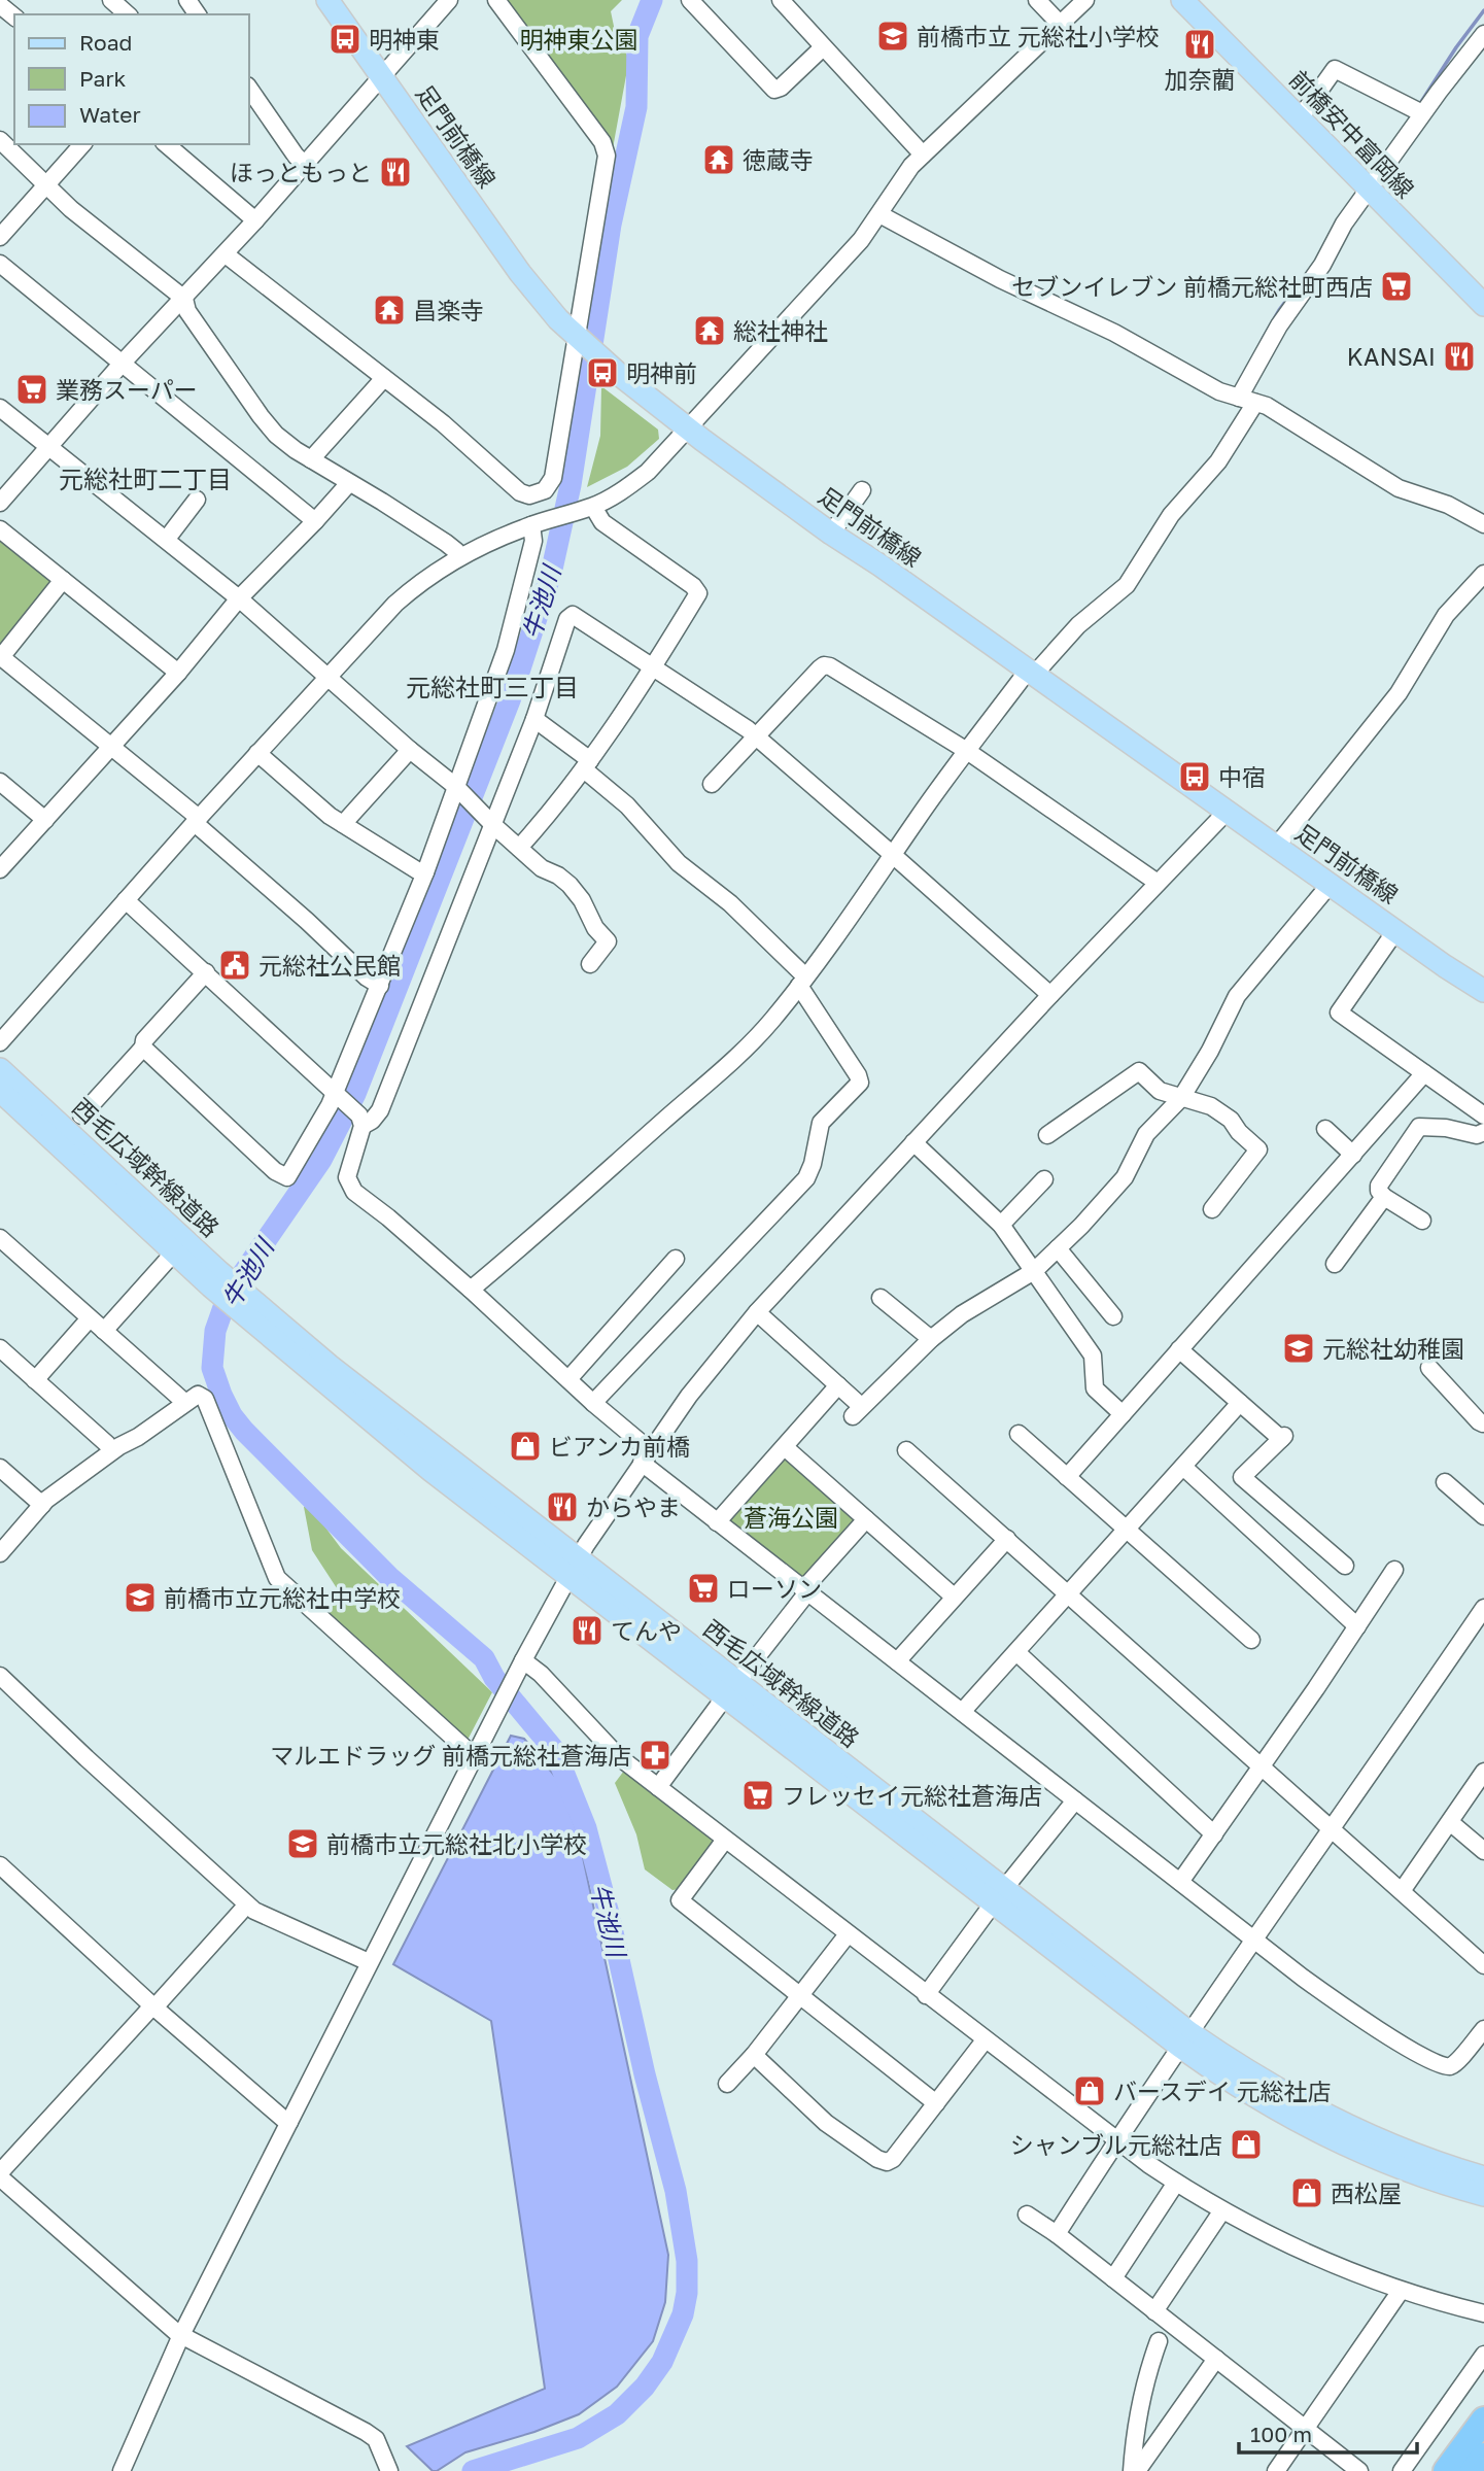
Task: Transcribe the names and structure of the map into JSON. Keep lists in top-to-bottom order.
{
  "streets": {
    "main road": ["前橋安中富岡線", "足門前橋線", "西毛広域幹線道路"]
  },
  "districts": ["元総社町二丁目", "元総社町三丁目"],
  "water": ["牛池川"],
  "parks": ["明神東公園", "蒼海公園"],
  "places": {
    "school or university": [
      "前橋市立 元総社小学校",
      "元総社幼稚園",
      "前橋市立元総社中学校",
      "前橋市立元総社北小学校"
    ],
    "bus stop": ["明神東", "明神前", "中宿"],
    "restaurant": [
      "加奈藺",
      "ほっともっと",
      "KANSAI",
      "からやま",
      "てんや"
    ],
    "temple": ["徳蔵寺", "昌楽寺", "総社神社"],
    "supermarket": [
      "セブンイレブン 前橋元総社町西店",
      "業務スーパー",
      "ローソン",
      "フレッセイ元総社蒼海店"
    ],
    "public building": ["元総社公民館"],
    "shop": [
      "ビアンカ前橋",
      "バースデイ 元総社店",
      "シャンブル元総社店",
      "西松屋"
    ],
    "pharmacy": ["マルエドラッグ 前橋元総社蒼海店"]
  },
  "legend": ["Road", "Park", "Water"],
  "scale_bar": "100 m"
}
